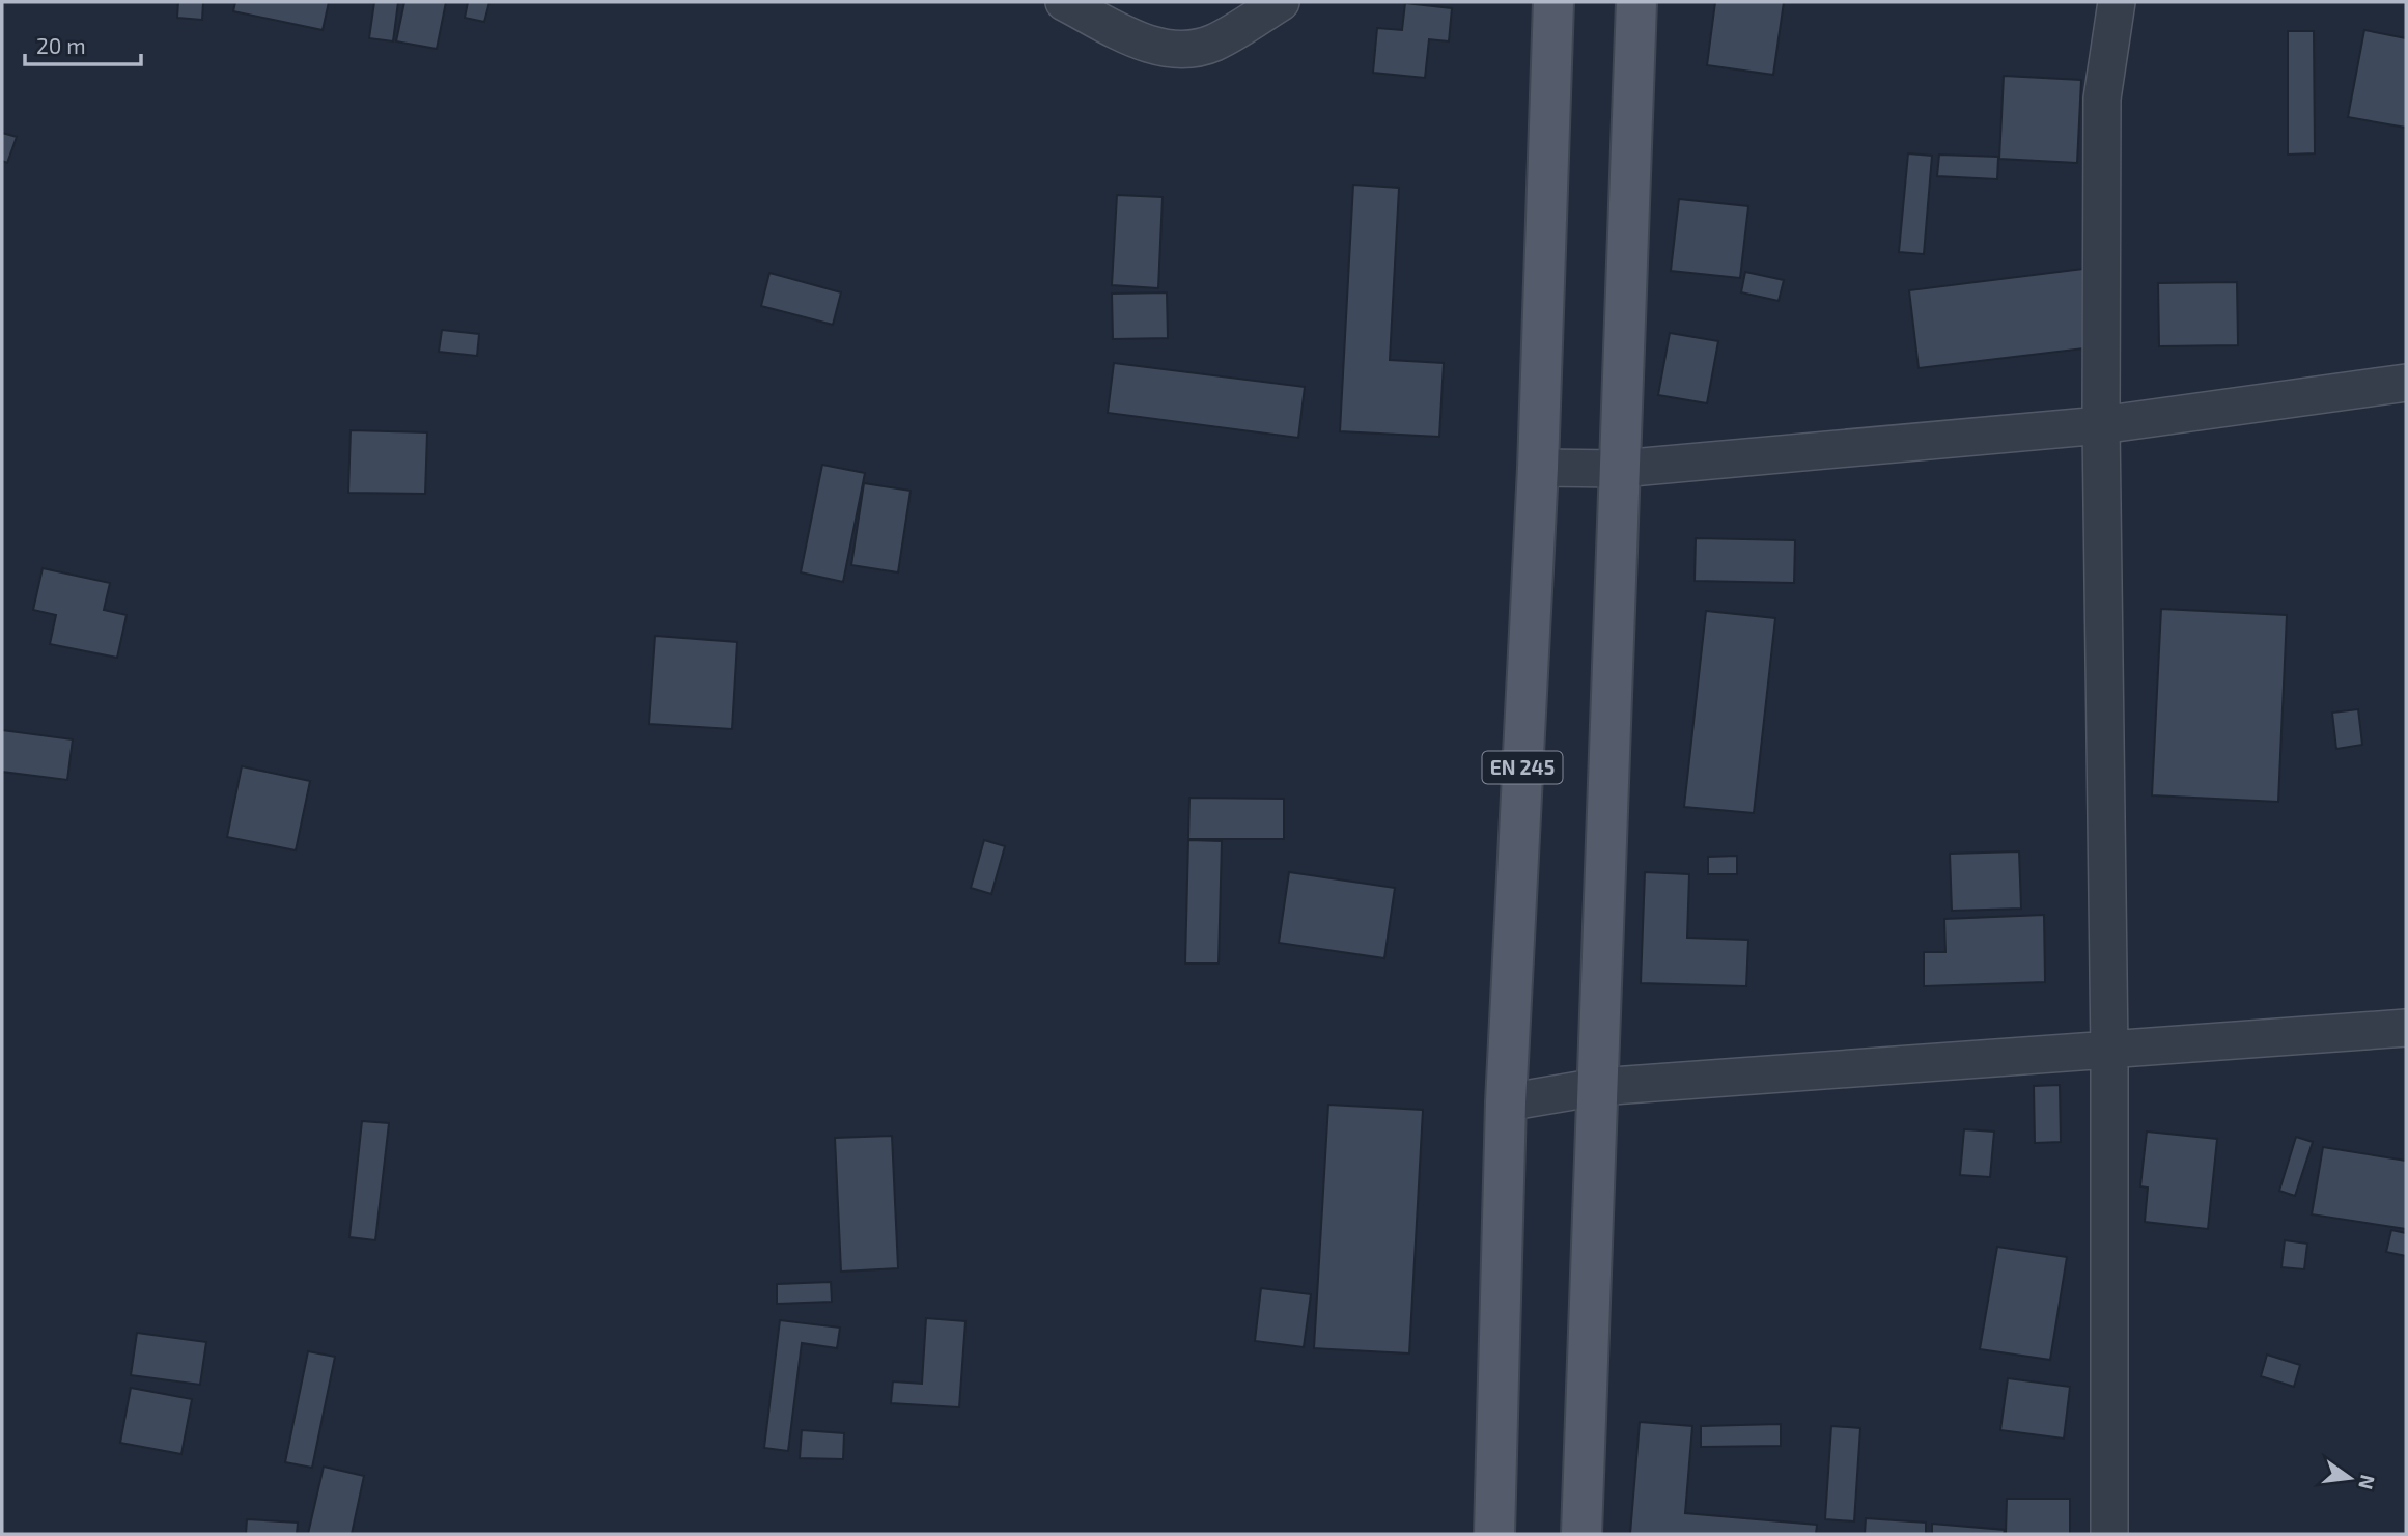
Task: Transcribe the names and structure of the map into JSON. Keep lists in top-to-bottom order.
{
  "streets": {
    "main road": ["EN 245"]
  },
  "scale_bar": "20 m",
  "north": "right"
}
